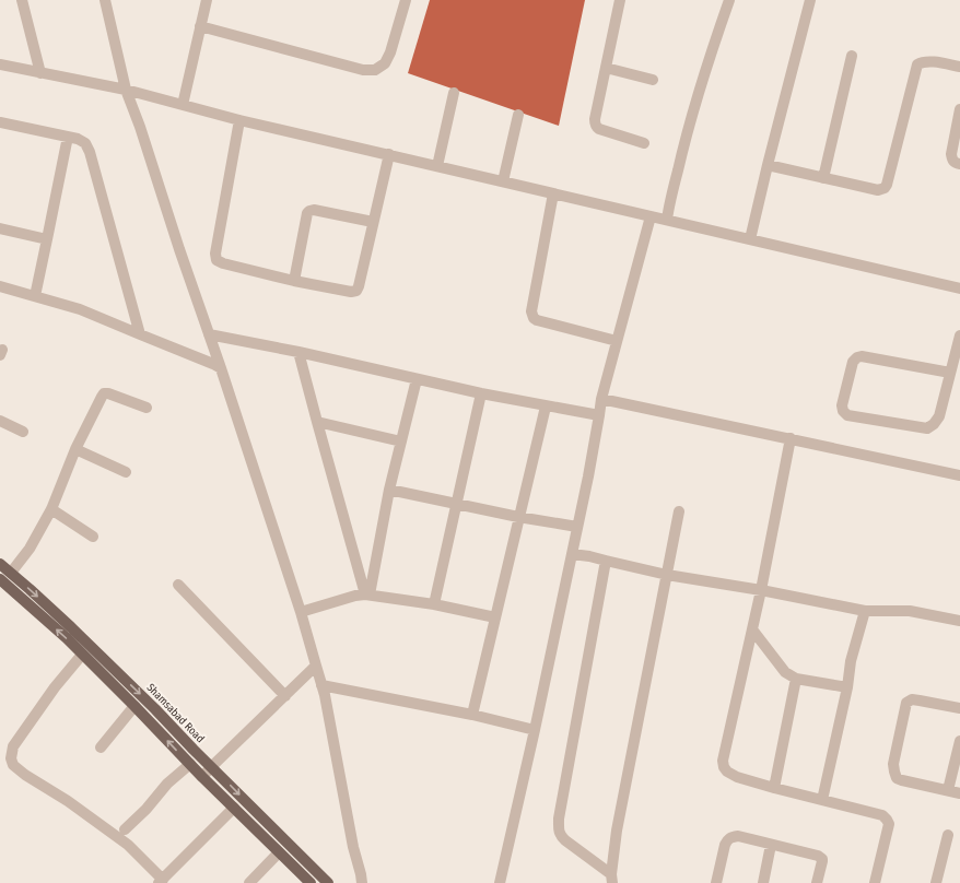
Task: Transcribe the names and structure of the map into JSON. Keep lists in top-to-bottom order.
{
  "streets": {
    "main road": ["Shamsabad Road"]
  }
}
